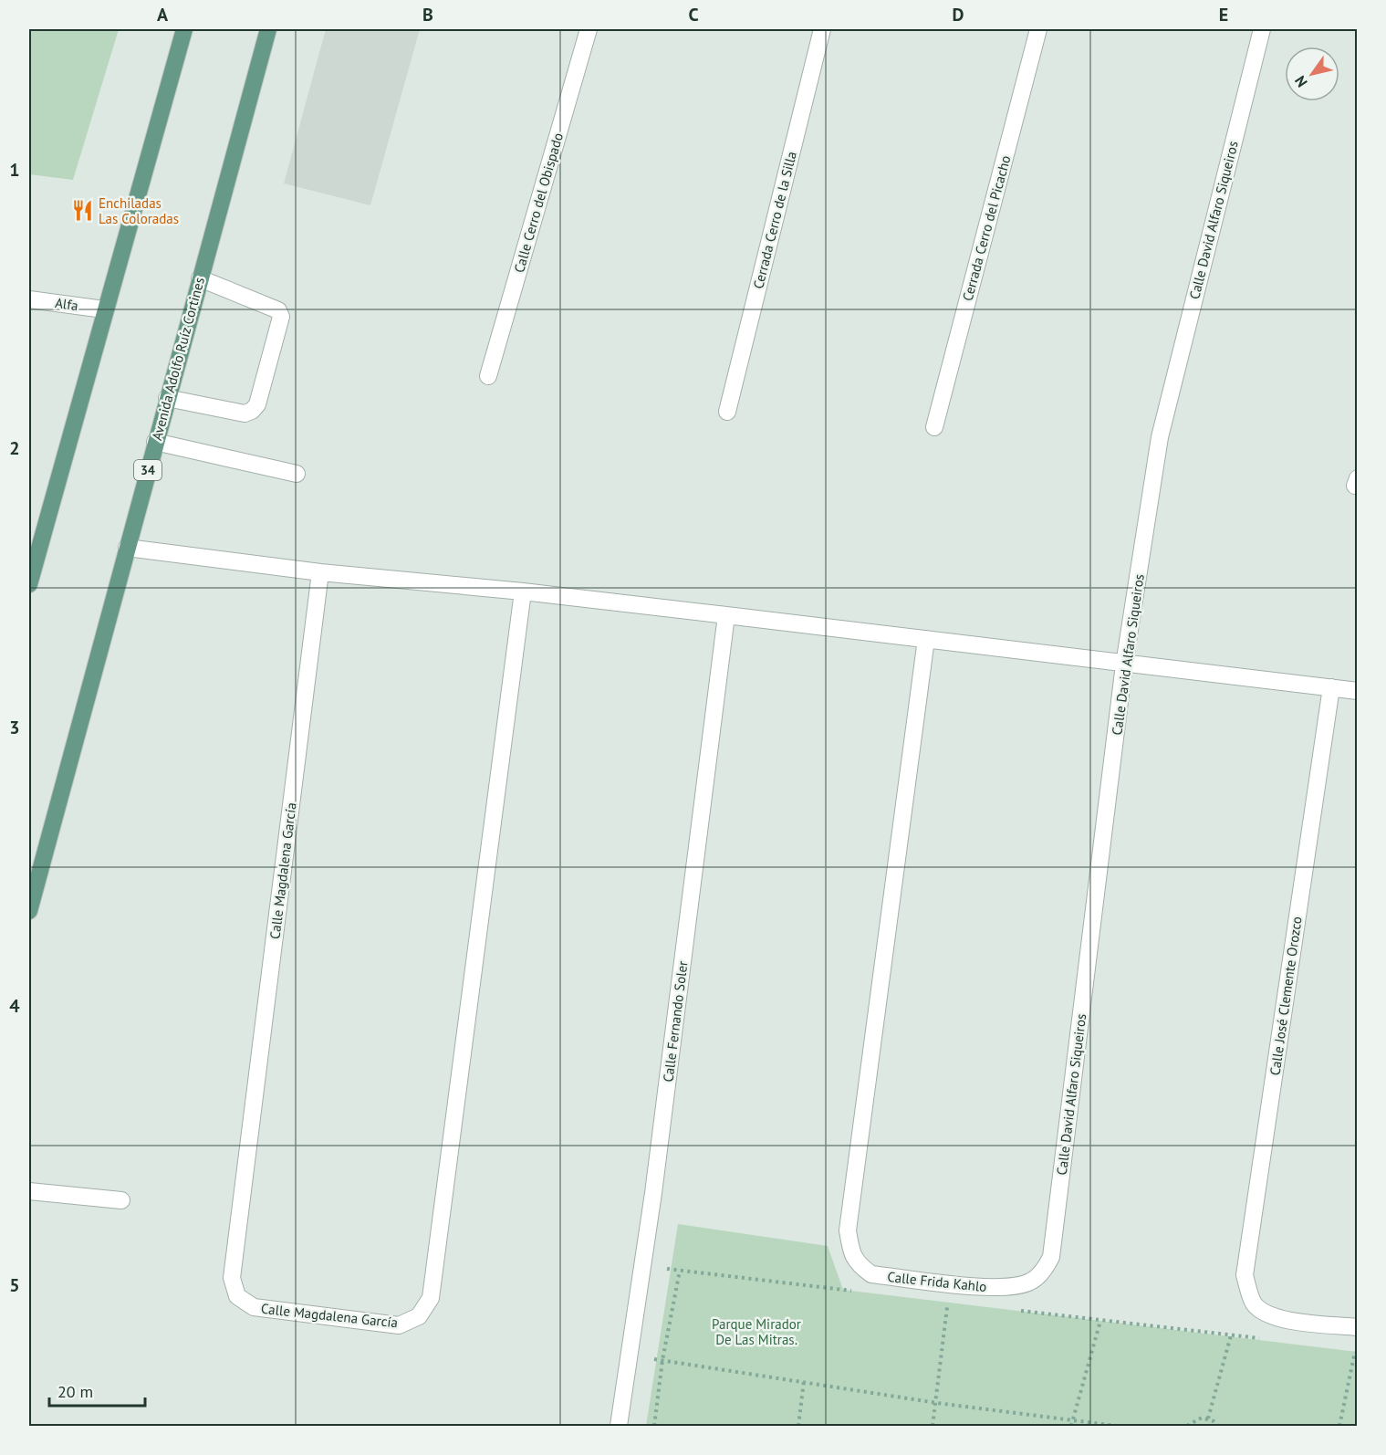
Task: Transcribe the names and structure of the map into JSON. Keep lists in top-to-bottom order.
{
  "streets": {
    "main road": ["Avenida Adolfo Ruíz Cortines", "34"],
    "street": [
      "Calle Cerro del Obispado",
      "Cerrada Cerro de la Silla",
      "Calle David Alfaro Siqueiros",
      "Cerrada Cerro del Picacho",
      "Alfa",
      "Calle Magdalena García",
      "Calle José Clemente Orozco",
      "Calle Fernando Soler",
      "Calle Frida Kahlo"
    ]
  },
  "crossings": [
    ["Calle David Alfaro Siqueiros", "Calle Frida Kahlo"]
  ],
  "parks": ["Parque Mirador De Las Mitras."],
  "places": {
    "restaurant": ["Enchiladas Las Coloradas"]
  },
  "scale_bar": "20 m",
  "north": "bottom left",
  "grid": {
    "columns": [
      "A",
      "B",
      "C",
      "D",
      "E"
    ],
    "rows": [
      "1",
      "2",
      "3",
      "4",
      "5"
    ]
  }
}
